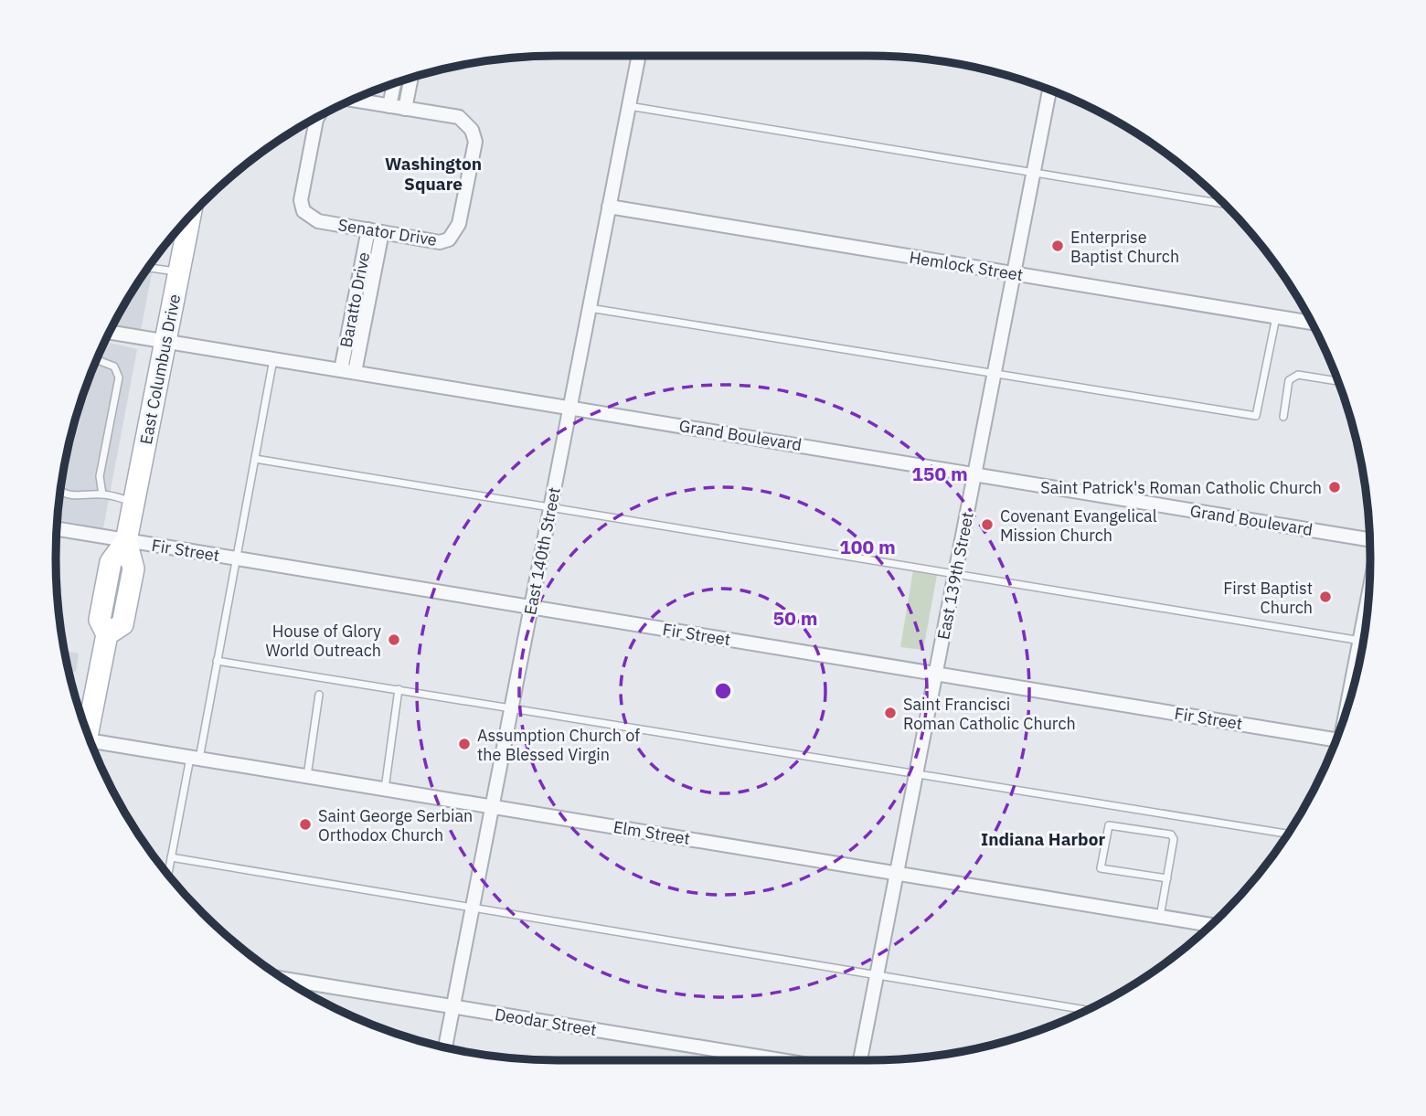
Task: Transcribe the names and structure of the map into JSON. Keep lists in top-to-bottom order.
{
  "streets": {
    "main road": ["East Columbus Drive"],
    "street": [
      "Senator Drive",
      "Hemlock Street",
      "Baratto Drive",
      "Grand Boulevard",
      "Fir Street",
      "East 140th Street",
      "East 139th Street",
      "Elm Street",
      "Deodar Street"
    ]
  },
  "crossings": [
    ["Senator Drive", "Baratto Drive"],
    ["Hemlock Street", "East 140th Street"],
    ["Hemlock Street", "East 139th Street"],
    ["Baratto Drive", "Grand Boulevard"],
    ["East Columbus Drive", "Grand Boulevard"],
    ["East Columbus Drive", "Fir Street"],
    ["Grand Boulevard", "East 140th Street"],
    ["Grand Boulevard", "East 139th Street"],
    ["Fir Street", "East 140th Street"],
    ["Fir Street", "East 139th Street"],
    ["East 140th Street", "Elm Street"],
    ["East 140th Street", "Deodar Street"],
    ["East 139th Street", "Elm Street"]
  ],
  "districts": ["Washington Square", "Indiana Harbor"],
  "places": [
    "Enterprise Baptist Church",
    "Saint Patrick's Roman Catholic Church",
    "Covenant Evangelical Mission Church",
    "First Baptist Church",
    "House of Glory World Outreach",
    "Saint Francisci Roman Catholic Church",
    "Assumption Church of the Blessed Virgin",
    "Saint George Serbian Orthodox Church"
  ],
  "rings": ["150 m", "100 m", "50 m"]
}
